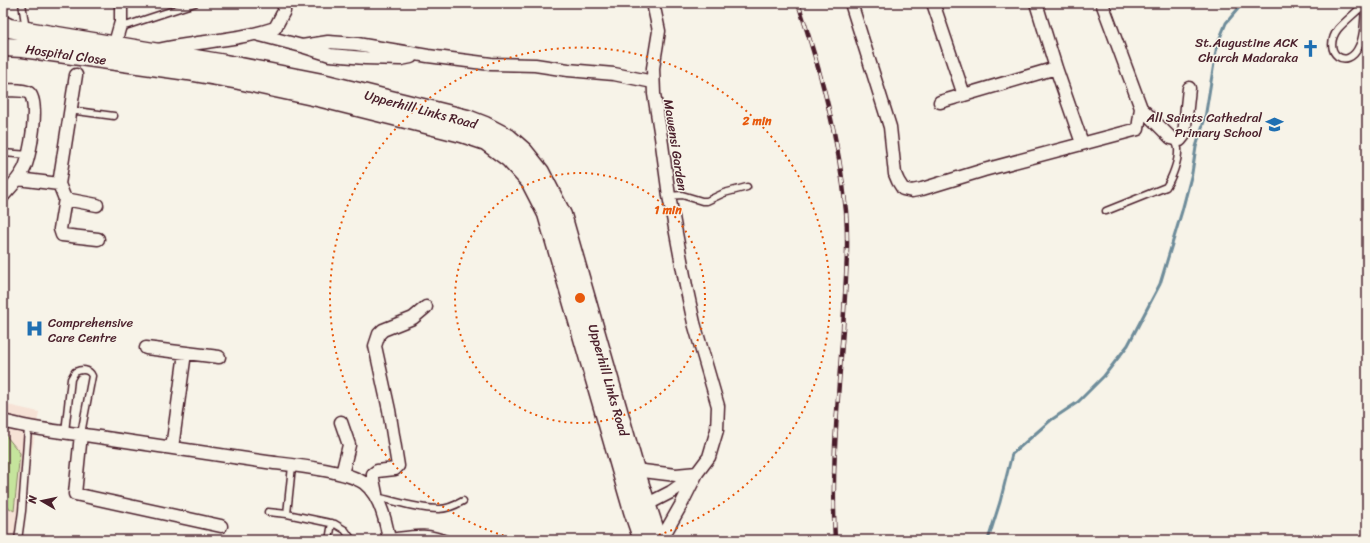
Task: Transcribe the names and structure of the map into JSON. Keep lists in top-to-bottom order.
{
  "streets": {
    "street": ["Hospital Close", "Upperhill Links Road", "Mawensi Garden"]
  },
  "crossings": [
    ["Hospital Close", "Upperhill Links Road"]
  ],
  "places": {
    "church": ["St.Augustine ACK Church Madaraka"],
    "school or university": ["All Saints Cathedral Primary School"],
    "hospital": ["Comprehensive Care Centre"]
  },
  "north": "left",
  "rings": ["2 min", "1 min"]
}
